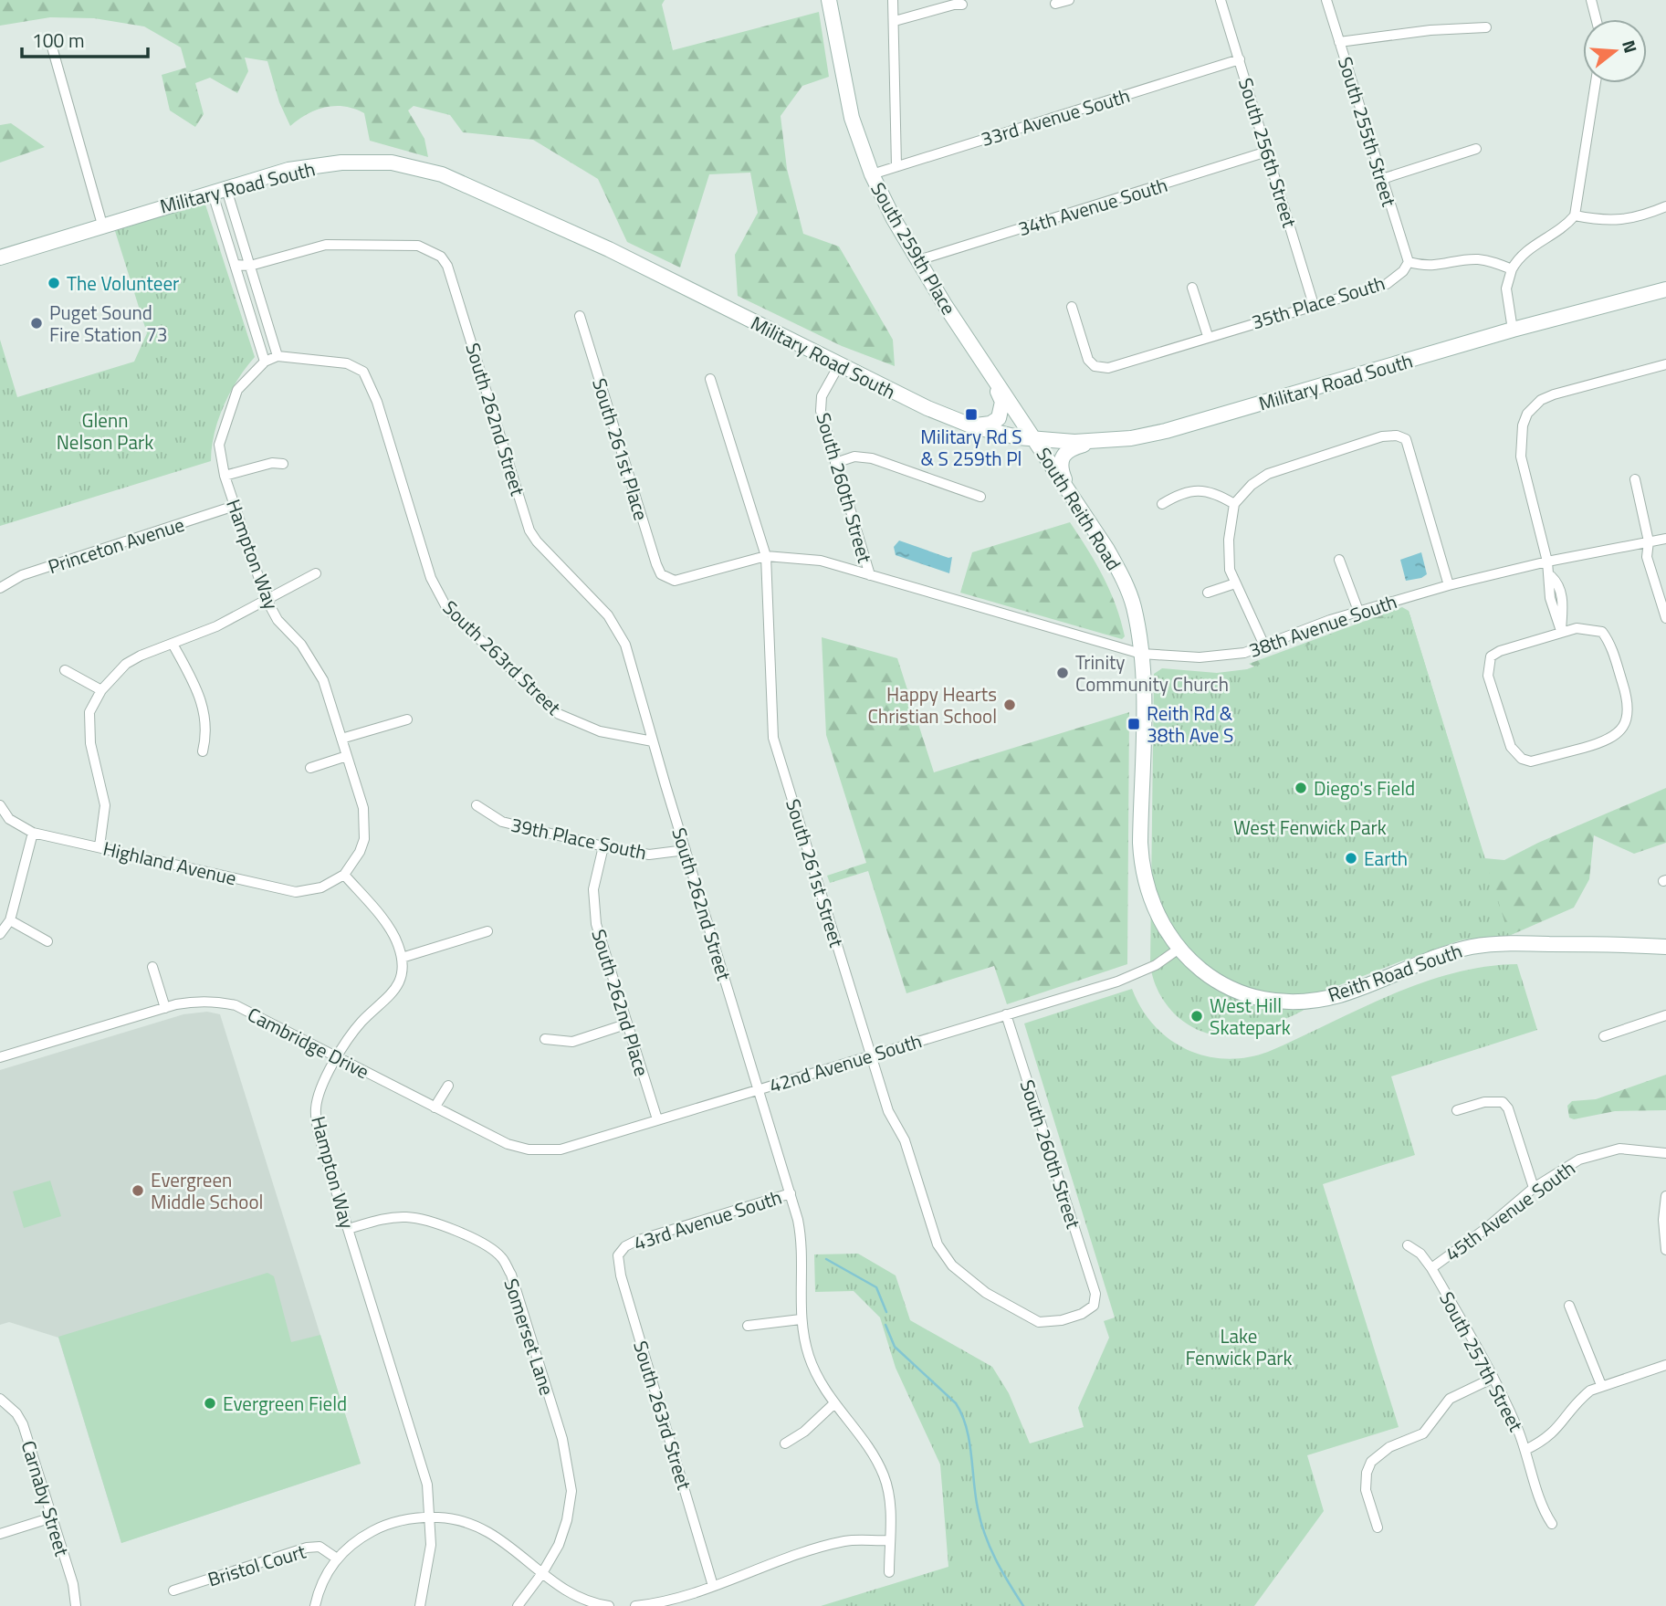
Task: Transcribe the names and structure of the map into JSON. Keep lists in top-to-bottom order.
{
  "streets": {
    "main road": [
      "Military Road South",
      "South 259th Place",
      "South Reith Road",
      "Reith Road South"
    ],
    "street": [
      "33rd Avenue South",
      "South 255th Street",
      "South 256th Street",
      "34th Avenue South",
      "35th Place South",
      "South 262nd Street",
      "South 261st Place",
      "South 260th Street",
      "Princeton Avenue",
      "Hampton Way",
      "38th Avenue South",
      "South 263rd Street",
      "39th Place South",
      "Highland Avenue",
      "South 261st Street",
      "South 262nd Place",
      "Cambridge Drive",
      "42nd Avenue South",
      "45th Avenue South",
      "43rd Avenue South",
      "Somerset Lane",
      "South 257th Street",
      "Carnaby Street",
      "Bristol Court"
    ]
  },
  "crossings": [
    ["33rd Avenue South", "South 256th Street"],
    ["33rd Avenue South", "South 259th Place"],
    ["South 255th Street", "35th Place South"],
    ["South 256th Street", "34th Avenue South"],
    ["South 256th Street", "35th Place South"],
    ["Military Road South", "South 259th Place"],
    ["Military Road South", "South 260th Street"],
    ["Military Road South", "South Reith Road"],
    ["34th Avenue South", "South 259th Place"],
    ["South 259th Place", "South Reith Road"],
    ["South 262nd Street", "South 263rd Street"],
    ["South 262nd Street", "39th Place South"],
    ["South 262nd Street", "42nd Avenue South"],
    ["South 262nd Street", "43rd Avenue South"],
    ["South 261st Place", "38th Avenue South"],
    ["South 260th Street", "38th Avenue South"],
    ["South 260th Street", "South 261st Street"],
    ["South 260th Street", "42nd Avenue South"],
    ["South Reith Road", "38th Avenue South"],
    ["South Reith Road", "Reith Road South"],
    ["South Reith Road", "42nd Avenue South"],
    ["Princeton Avenue", "Hampton Way"],
    ["Hampton Way", "South 263rd Street"],
    ["Hampton Way", "Highland Avenue"],
    ["Hampton Way", "Cambridge Drive"],
    ["Hampton Way", "Somerset Lane"],
    ["38th Avenue South", "South 261st Street"],
    ["South 263rd Street", "43rd Avenue South"],
    ["39th Place South", "South 262nd Place"],
    ["South 261st Street", "42nd Avenue South"],
    ["Reith Road South", "42nd Avenue South"],
    ["South 262nd Place", "42nd Avenue South"],
    ["Cambridge Drive", "42nd Avenue South"],
    ["45th Avenue South", "South 257th Street"]
  ],
  "parks": ["Glenn Nelson Park", "West Fenwick Park", "Lake Fenwick Park"],
  "places": {
    "other": [
      "The Volunteer",
      "Puget Sound Fire Station 73",
      "Trinity Community Church",
      "Happy Hearts Christian School",
      "Diego's Field",
      "Earth",
      "West Hill Skatepark",
      "Evergreen Middle School",
      "Evergreen Field"
    ],
    "transit": ["Military Rd S & S 259th Pl", "Reith Rd & 38th Ave S"]
  },
  "scale_bar": "100 m",
  "north": "right"
}
